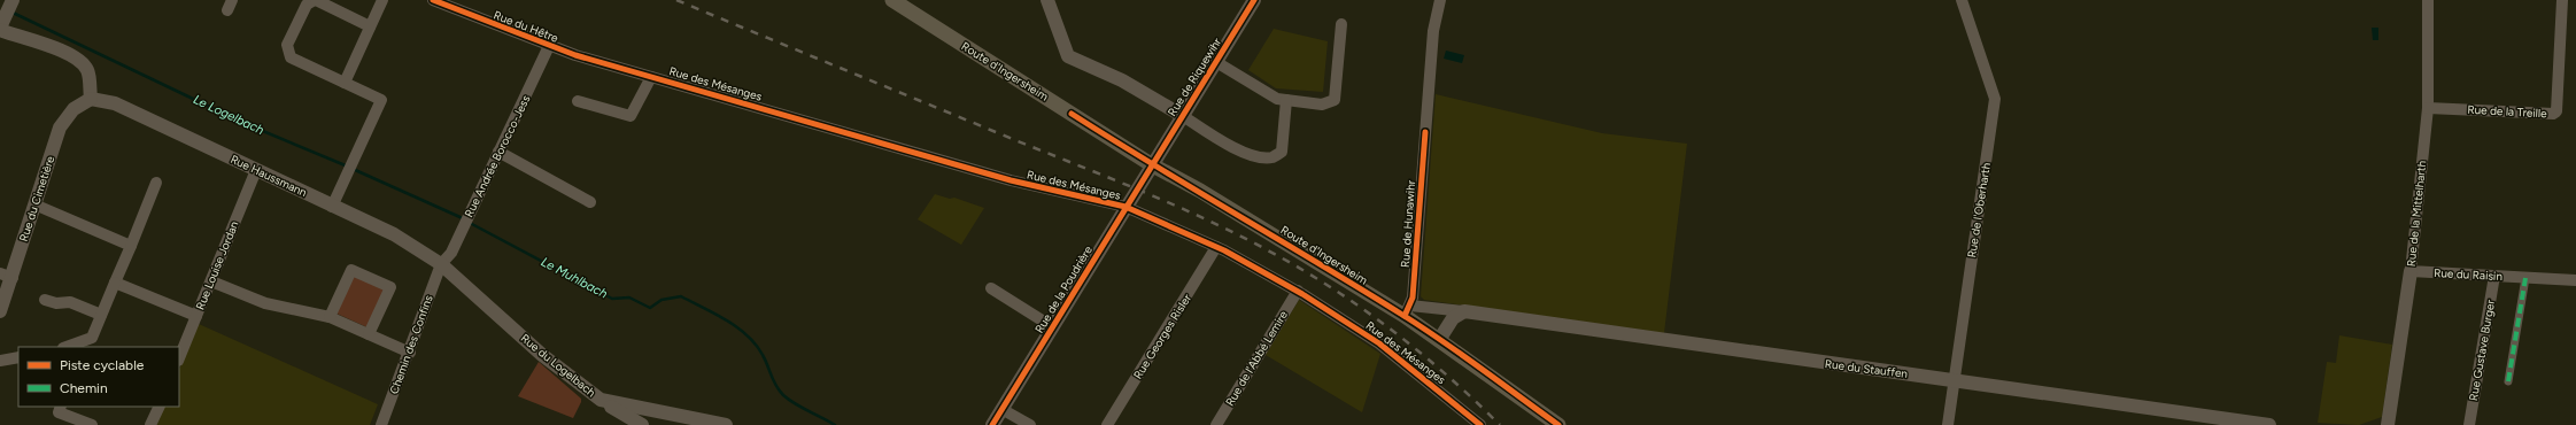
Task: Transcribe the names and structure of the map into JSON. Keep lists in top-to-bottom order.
{
  "streets": {
    "main road": ["Route d'Ingersheim"],
    "street": [
      "Rue du Hêtre",
      "Rue de Riquewihr",
      "Rue des Mésanges",
      "Rue de la Treille",
      "Rue Andrée Borocco-Jess",
      "Rue Haussmann",
      "Rue du Cimetière",
      "Rue de l'Oberharth",
      "Rue de la Mittelharth",
      "Rue de Hunawihr",
      "Rue Louise Jordan",
      "Rue du Raisin",
      "Rue de la Poudrière",
      "Rue Georges Risler",
      "Chemin des Confins",
      "Rue Gustave Burger",
      "Rue de l'Abbé Lemire",
      "Rue du Logelbach",
      "Rue du Stauffen"
    ]
  },
  "crossings": [
    ["Rue du Hêtre", "Rue des Mésanges"],
    ["Rue du Hêtre", "Rue Andrée Borocco-Jess"],
    ["Route d'Ingersheim", "Rue de Riquewihr"],
    ["Route d'Ingersheim", "Rue de Hunawihr"],
    ["Route d'Ingersheim", "Rue de la Poudrière"],
    ["Route d'Ingersheim", "Rue du Stauffen"],
    ["Rue de Riquewihr", "Rue de la Poudrière"],
    ["Rue des Mésanges", "Rue de la Poudrière"],
    ["Rue des Mésanges", "Rue Georges Risler"],
    ["Rue des Mésanges", "Rue de l'Abbé Lemire"],
    ["Rue de la Treille", "Rue de la Mittelharth"],
    ["Rue Andrée Borocco-Jess", "Rue Haussmann"],
    ["Rue Andrée Borocco-Jess", "Chemin des Confins"],
    ["Rue Andrée Borocco-Jess", "Rue du Logelbach"],
    ["Rue Haussmann", "Rue du Cimetière"],
    ["Rue Haussmann", "Rue Louise Jordan"],
    ["Rue Haussmann", "Chemin des Confins"],
    ["Rue Haussmann", "Rue du Logelbach"],
    ["Rue de l'Oberharth", "Rue du Stauffen"],
    ["Rue de la Mittelharth", "Rue du Raisin"],
    ["Rue de Hunawihr", "Rue du Stauffen"],
    ["Rue du Raisin", "Rue Gustave Burger"],
    ["Chemin des Confins", "Rue du Logelbach"]
  ],
  "water": ["Le Logelbach", "Le Muhlbach"],
  "legend": ["Piste cyclable", "Chemin"]
}
